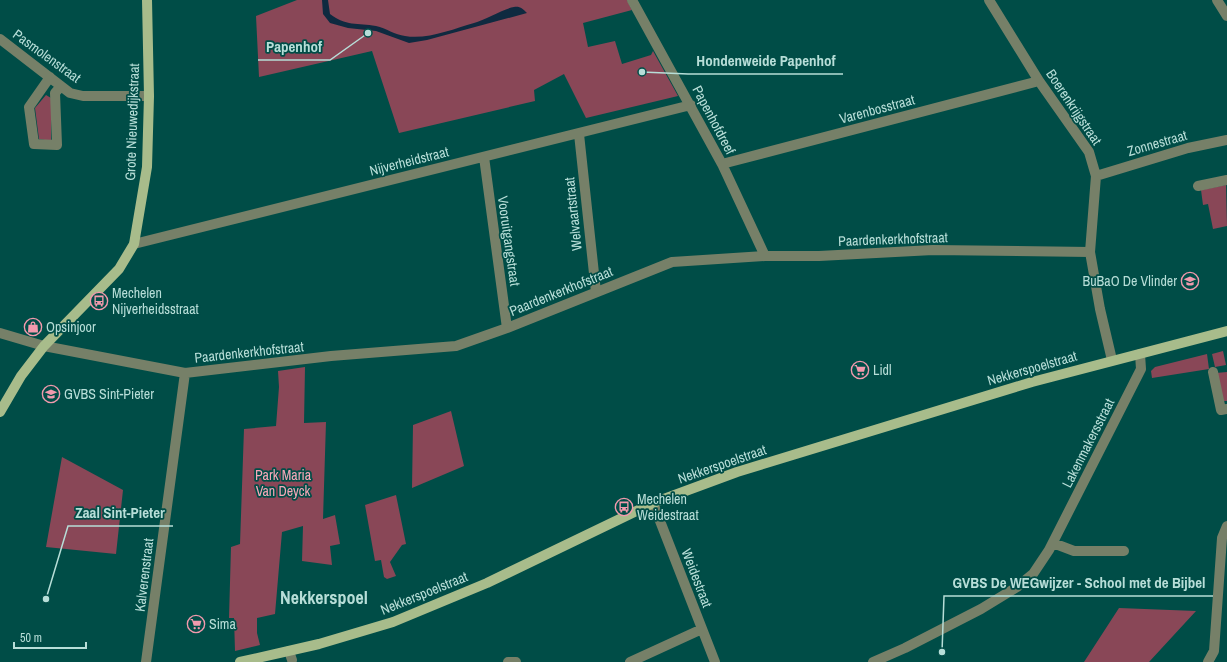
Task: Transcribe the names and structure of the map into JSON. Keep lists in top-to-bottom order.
{
  "streets": {
    "main road": ["Grote Nieuwedijkstraat", "Nekkerspoelstraat"],
    "street": [
      "Pasmolenstraat",
      "Boerenkrijgstraat",
      "Varenbosstraat",
      "Papenhofdreef",
      "Zonnestraat",
      "Nijverheidstraat",
      "Welvaartstraat",
      "Paardenkerkhofstraat",
      "Vooruitgangstraat",
      "Lakenmakersstraat",
      "Kalverenstraat",
      "Weidestraat"
    ]
  },
  "crossings": [
    ["Pasmolenstraat", "Grote Nieuwedijkstraat"],
    ["Boerenkrijgstraat", "Varenbosstraat"],
    ["Boerenkrijgstraat", "Zonnestraat"],
    ["Boerenkrijgstraat", "Paardenkerkhofstraat"],
    ["Boerenkrijgstraat", "Nekkerspoelstraat"],
    ["Varenbosstraat", "Papenhofdreef"],
    ["Papenhofdreef", "Nijverheidstraat"],
    ["Papenhofdreef", "Paardenkerkhofstraat"],
    ["Grote Nieuwedijkstraat", "Nijverheidstraat"],
    ["Grote Nieuwedijkstraat", "Paardenkerkhofstraat"],
    ["Nijverheidstraat", "Welvaartstraat"],
    ["Nijverheidstraat", "Vooruitgangstraat"],
    ["Welvaartstraat", "Paardenkerkhofstraat"],
    ["Paardenkerkhofstraat", "Vooruitgangstraat"],
    ["Paardenkerkhofstraat", "Kalverenstraat"],
    ["Nekkerspoelstraat", "Lakenmakersstraat"],
    ["Nekkerspoelstraat", "Weidestraat"]
  ],
  "districts": ["Nekkerspoel"],
  "parks": ["Park Maria Van Deyck"],
  "places": {
    "other": [
      "Papenhof",
      "Hondenweide Papenhof",
      "Zaal Sint-Pieter",
      "GVBS De WEGwijzer - School met de Bijbel"
    ],
    "school or university": ["BuBaO De Vlinder", "GVBS Sint-Pieter"],
    "bus stop": ["Mechelen Nijverheidsstraat", "Mechelen Weidestraat"],
    "shop": ["Opsinjoor"],
    "supermarket": ["Lidl", "Sima"]
  },
  "scale_bar": "50 m"
}
